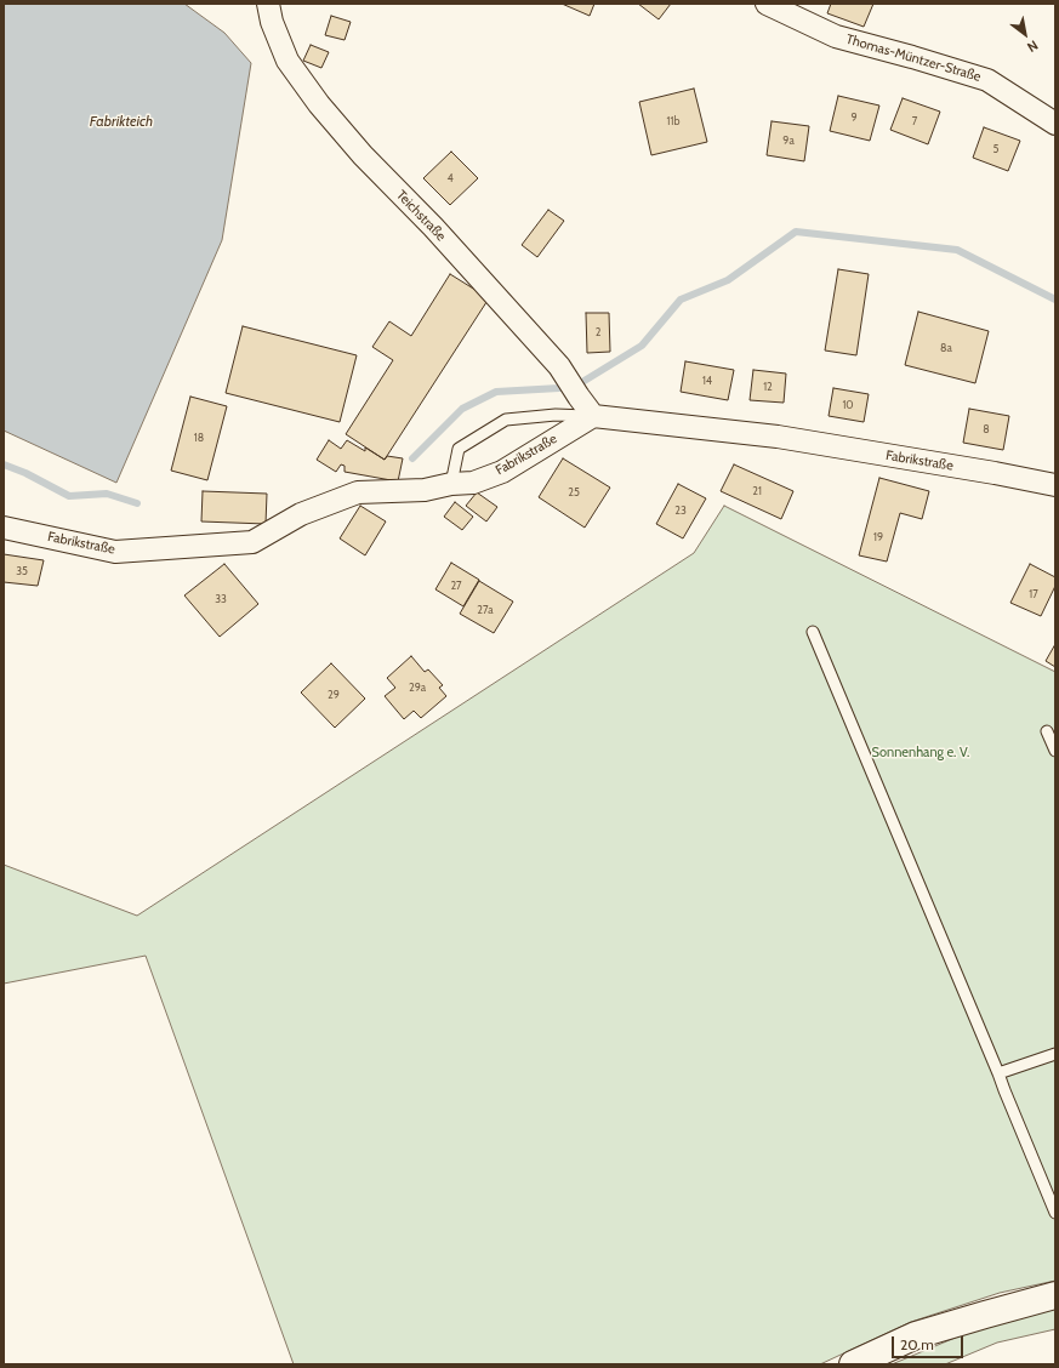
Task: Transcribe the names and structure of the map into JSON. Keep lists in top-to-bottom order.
{
  "streets": {
    "street": ["Thomas-Müntzer-Straße", "Teichstraße", "Fabrikstraße"]
  },
  "crossings": [
    ["Teichstraße", "Fabrikstraße"]
  ],
  "water": ["Fabrikteich"],
  "parks": ["Sonnenhang e. V."],
  "house_numbers": [
    "9",
    "11b",
    "7",
    "9a",
    "5",
    "4",
    "2",
    "8a",
    "14",
    "12",
    "10",
    "8",
    "18",
    "21",
    "25",
    "23",
    "19",
    "35",
    "27",
    "17",
    "33",
    "27a",
    "29a",
    "29"
  ],
  "scale_bar": "20 m",
  "north": "bottom right"
}
